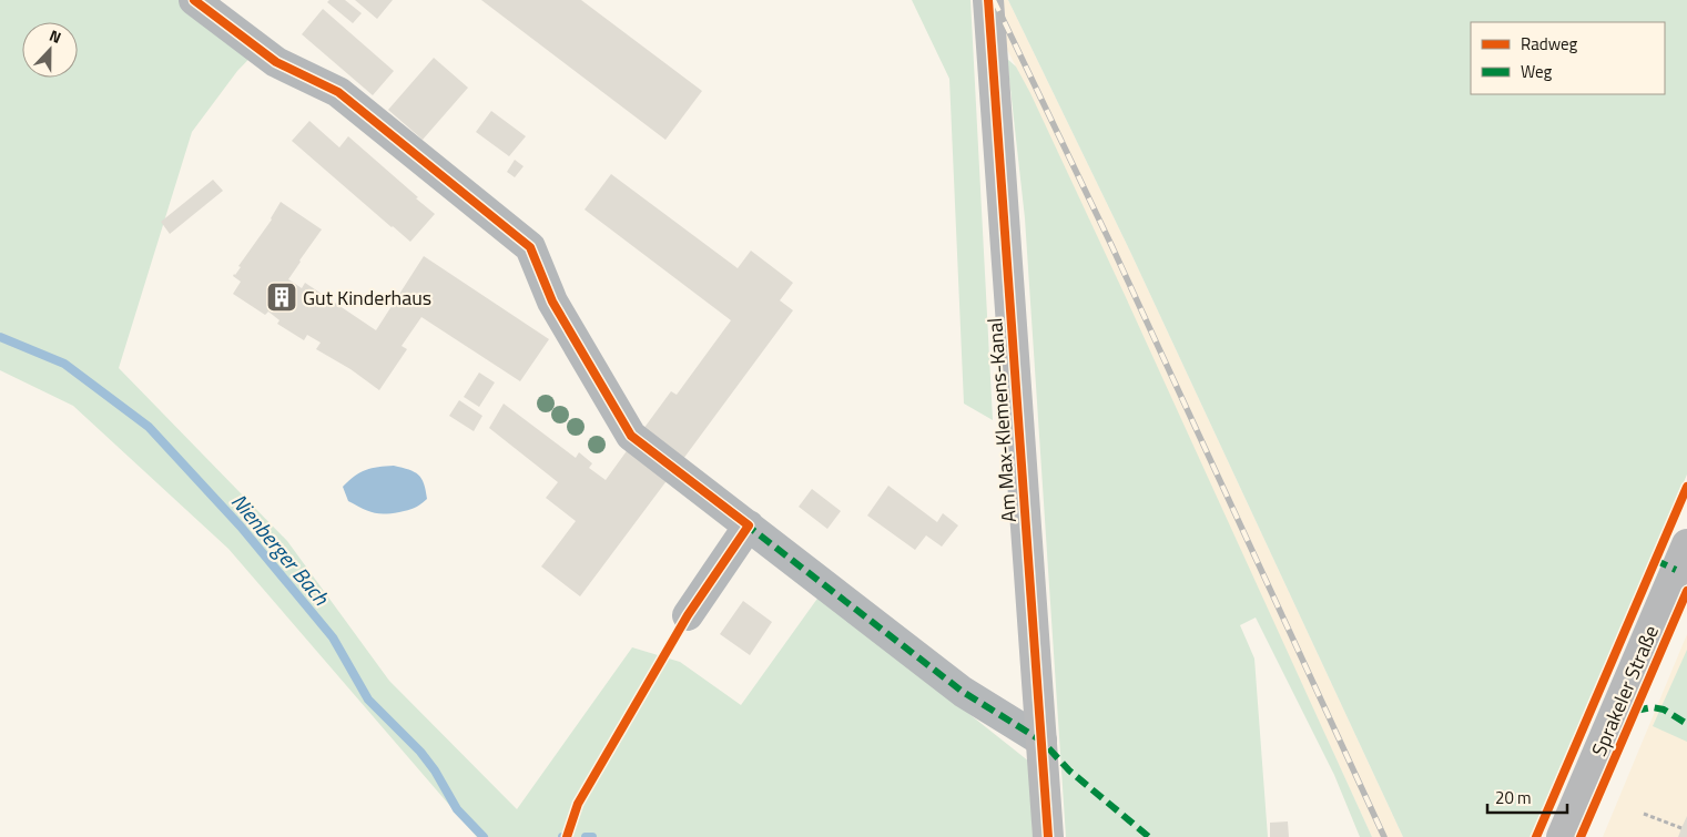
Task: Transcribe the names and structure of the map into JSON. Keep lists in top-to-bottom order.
{
  "streets": {
    "main road": ["Am Max-Klemens-Kanal", "Sprakeler Straße"]
  },
  "water": ["Nienberger Bach"],
  "places": {
    "building": ["Gut Kinderhaus"]
  },
  "legend": ["Radweg", "Weg"],
  "scale_bar": "20 m",
  "north": "top"
}
